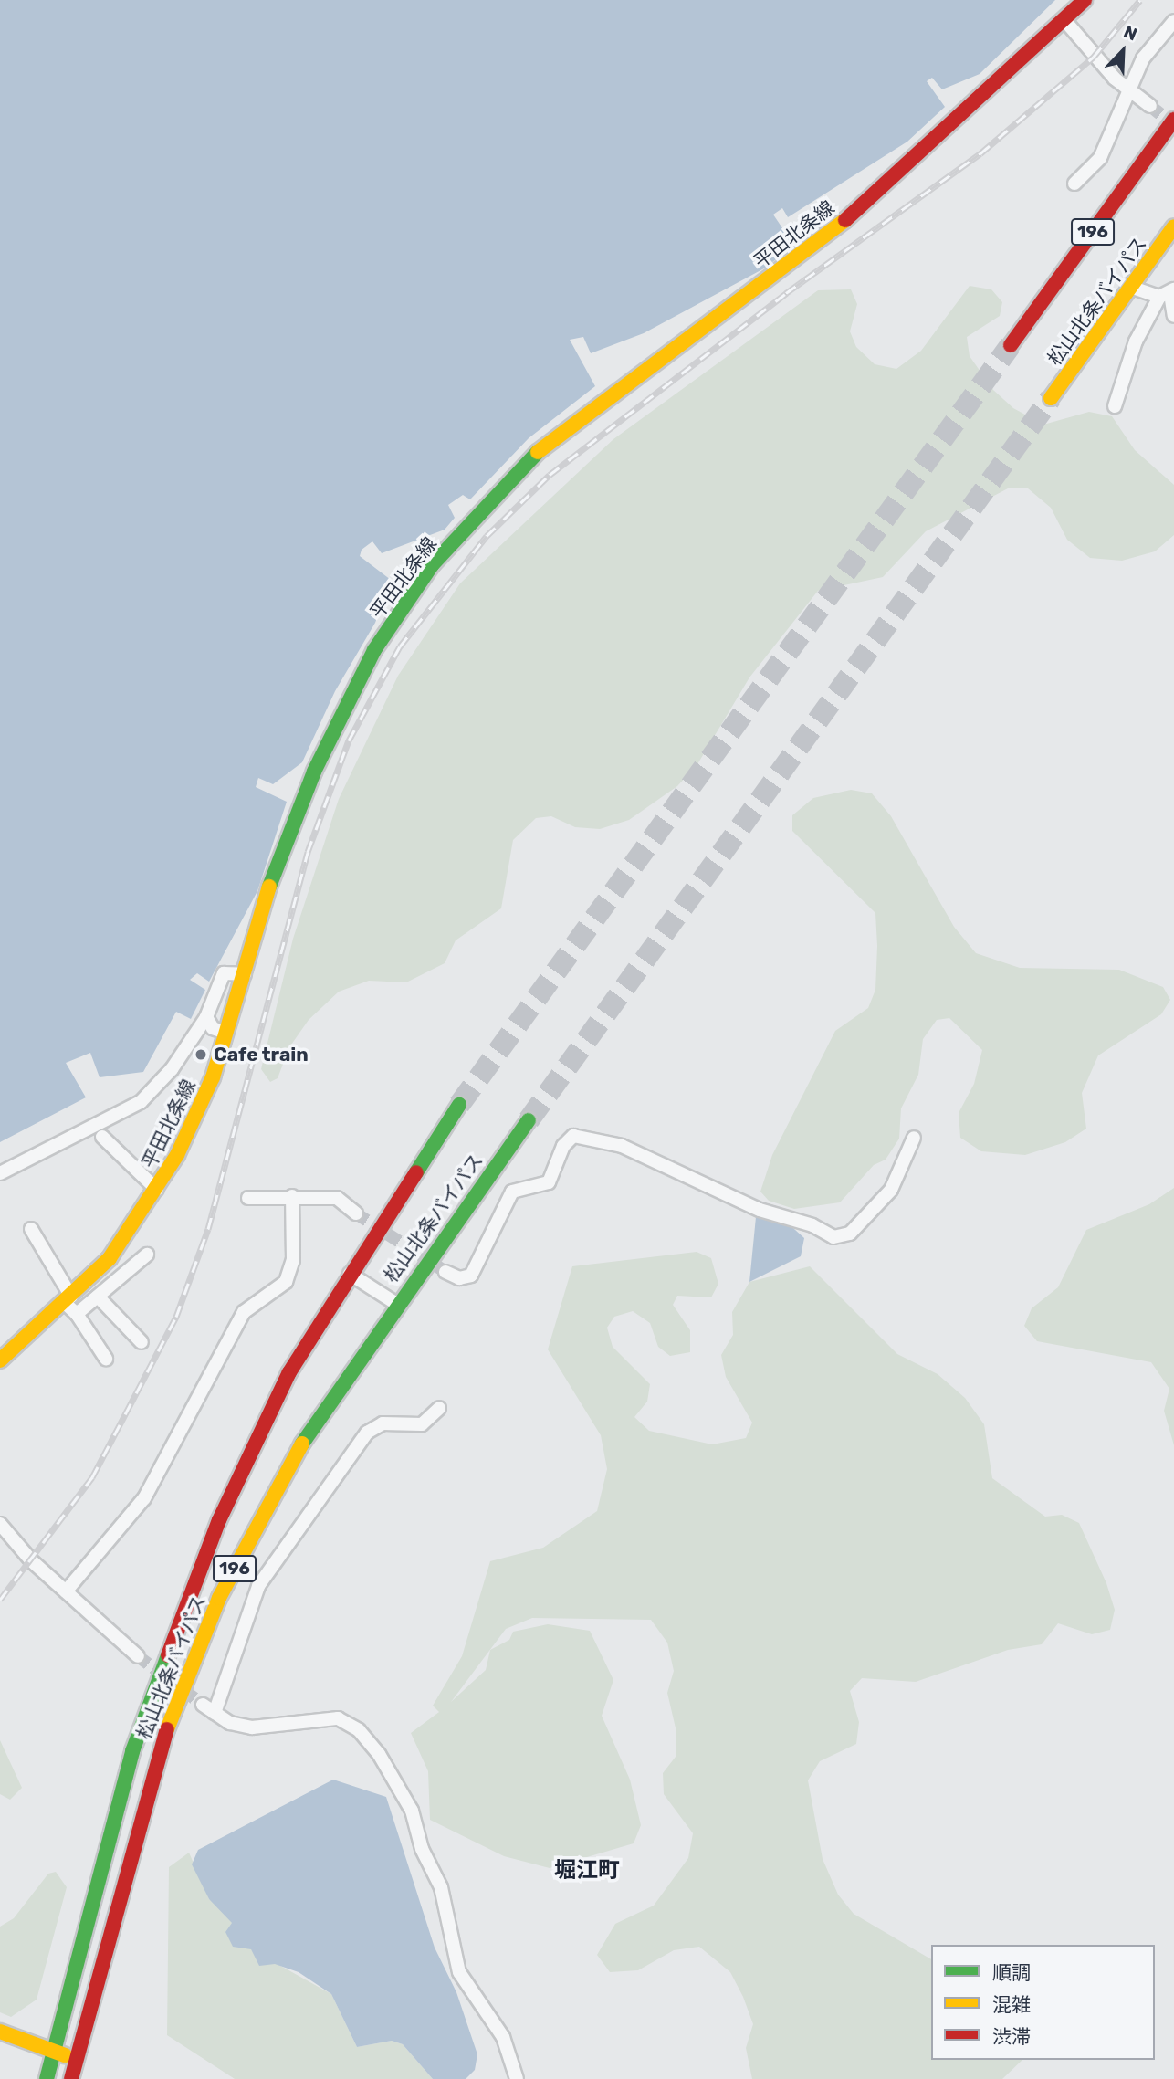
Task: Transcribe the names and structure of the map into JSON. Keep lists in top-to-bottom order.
{
  "streets": {
    "main road": ["196", "平田北条線", "松山北条バイパス"]
  },
  "districts": ["堀江町"],
  "places": ["Cafe train"],
  "legend": ["順調", "混雑", "渋滞"],
  "north": "top right"
}
